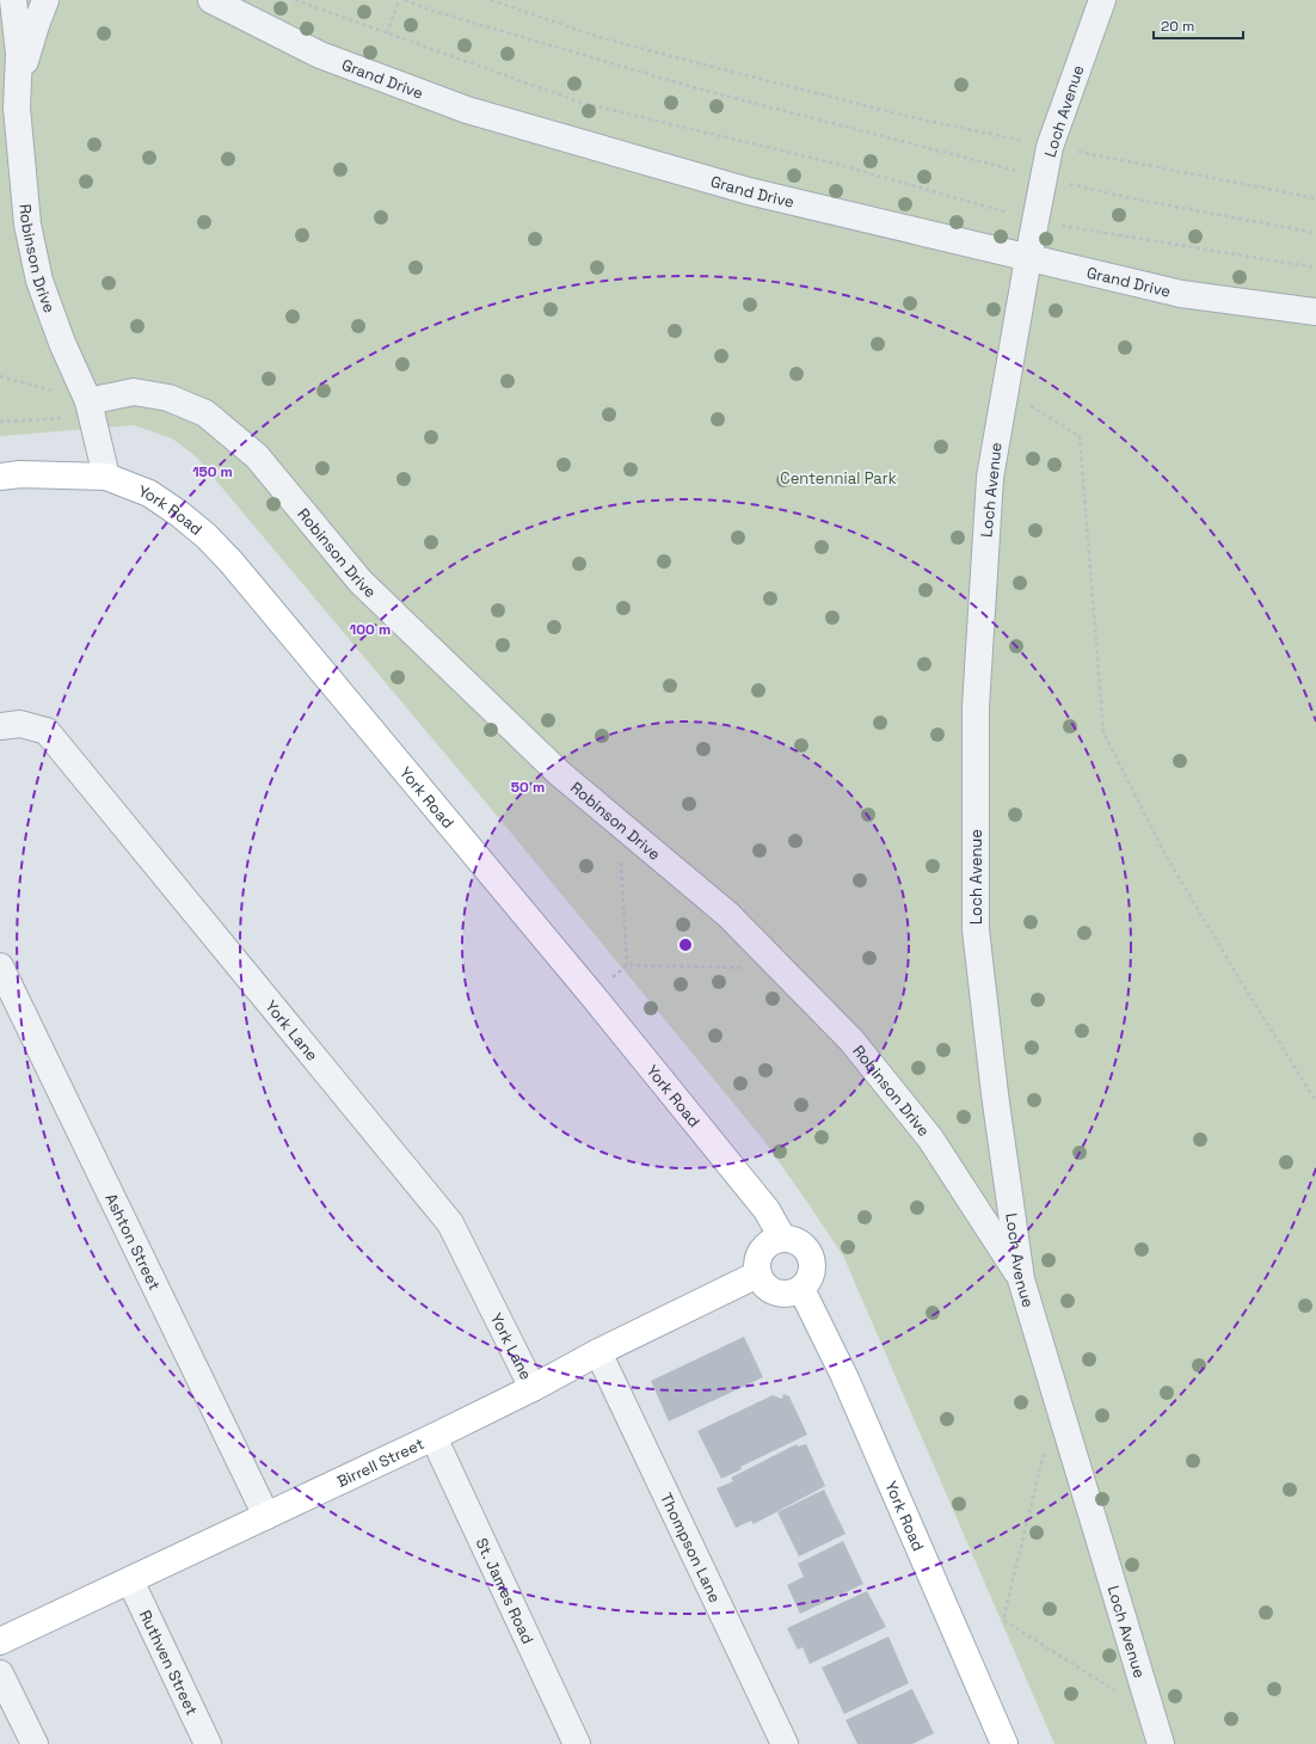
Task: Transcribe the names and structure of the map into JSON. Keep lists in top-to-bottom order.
{
  "streets": {
    "main road": ["York Road", "Birrell Street"],
    "street": [
      "Grand Drive",
      "Loch Avenue",
      "Robinson Drive",
      "York Lane",
      "Ashton Street",
      "Thompson Lane",
      "St. James Road",
      "Ruthven Street"
    ]
  },
  "crossings": [
    ["Grand Drive", "Loch Avenue"],
    ["Loch Avenue", "Robinson Drive"],
    ["Robinson Drive", "York Road"],
    ["York Road", "Birrell Street"],
    ["York Lane", "Birrell Street"],
    ["Ashton Street", "Birrell Street"],
    ["Birrell Street", "Thompson Lane"],
    ["Birrell Street", "St. James Road"],
    ["Birrell Street", "Ruthven Street"]
  ],
  "parks": ["Centennial Park"],
  "scale_bar": "20 m",
  "rings": ["150 m", "100 m", "50 m"]
}
